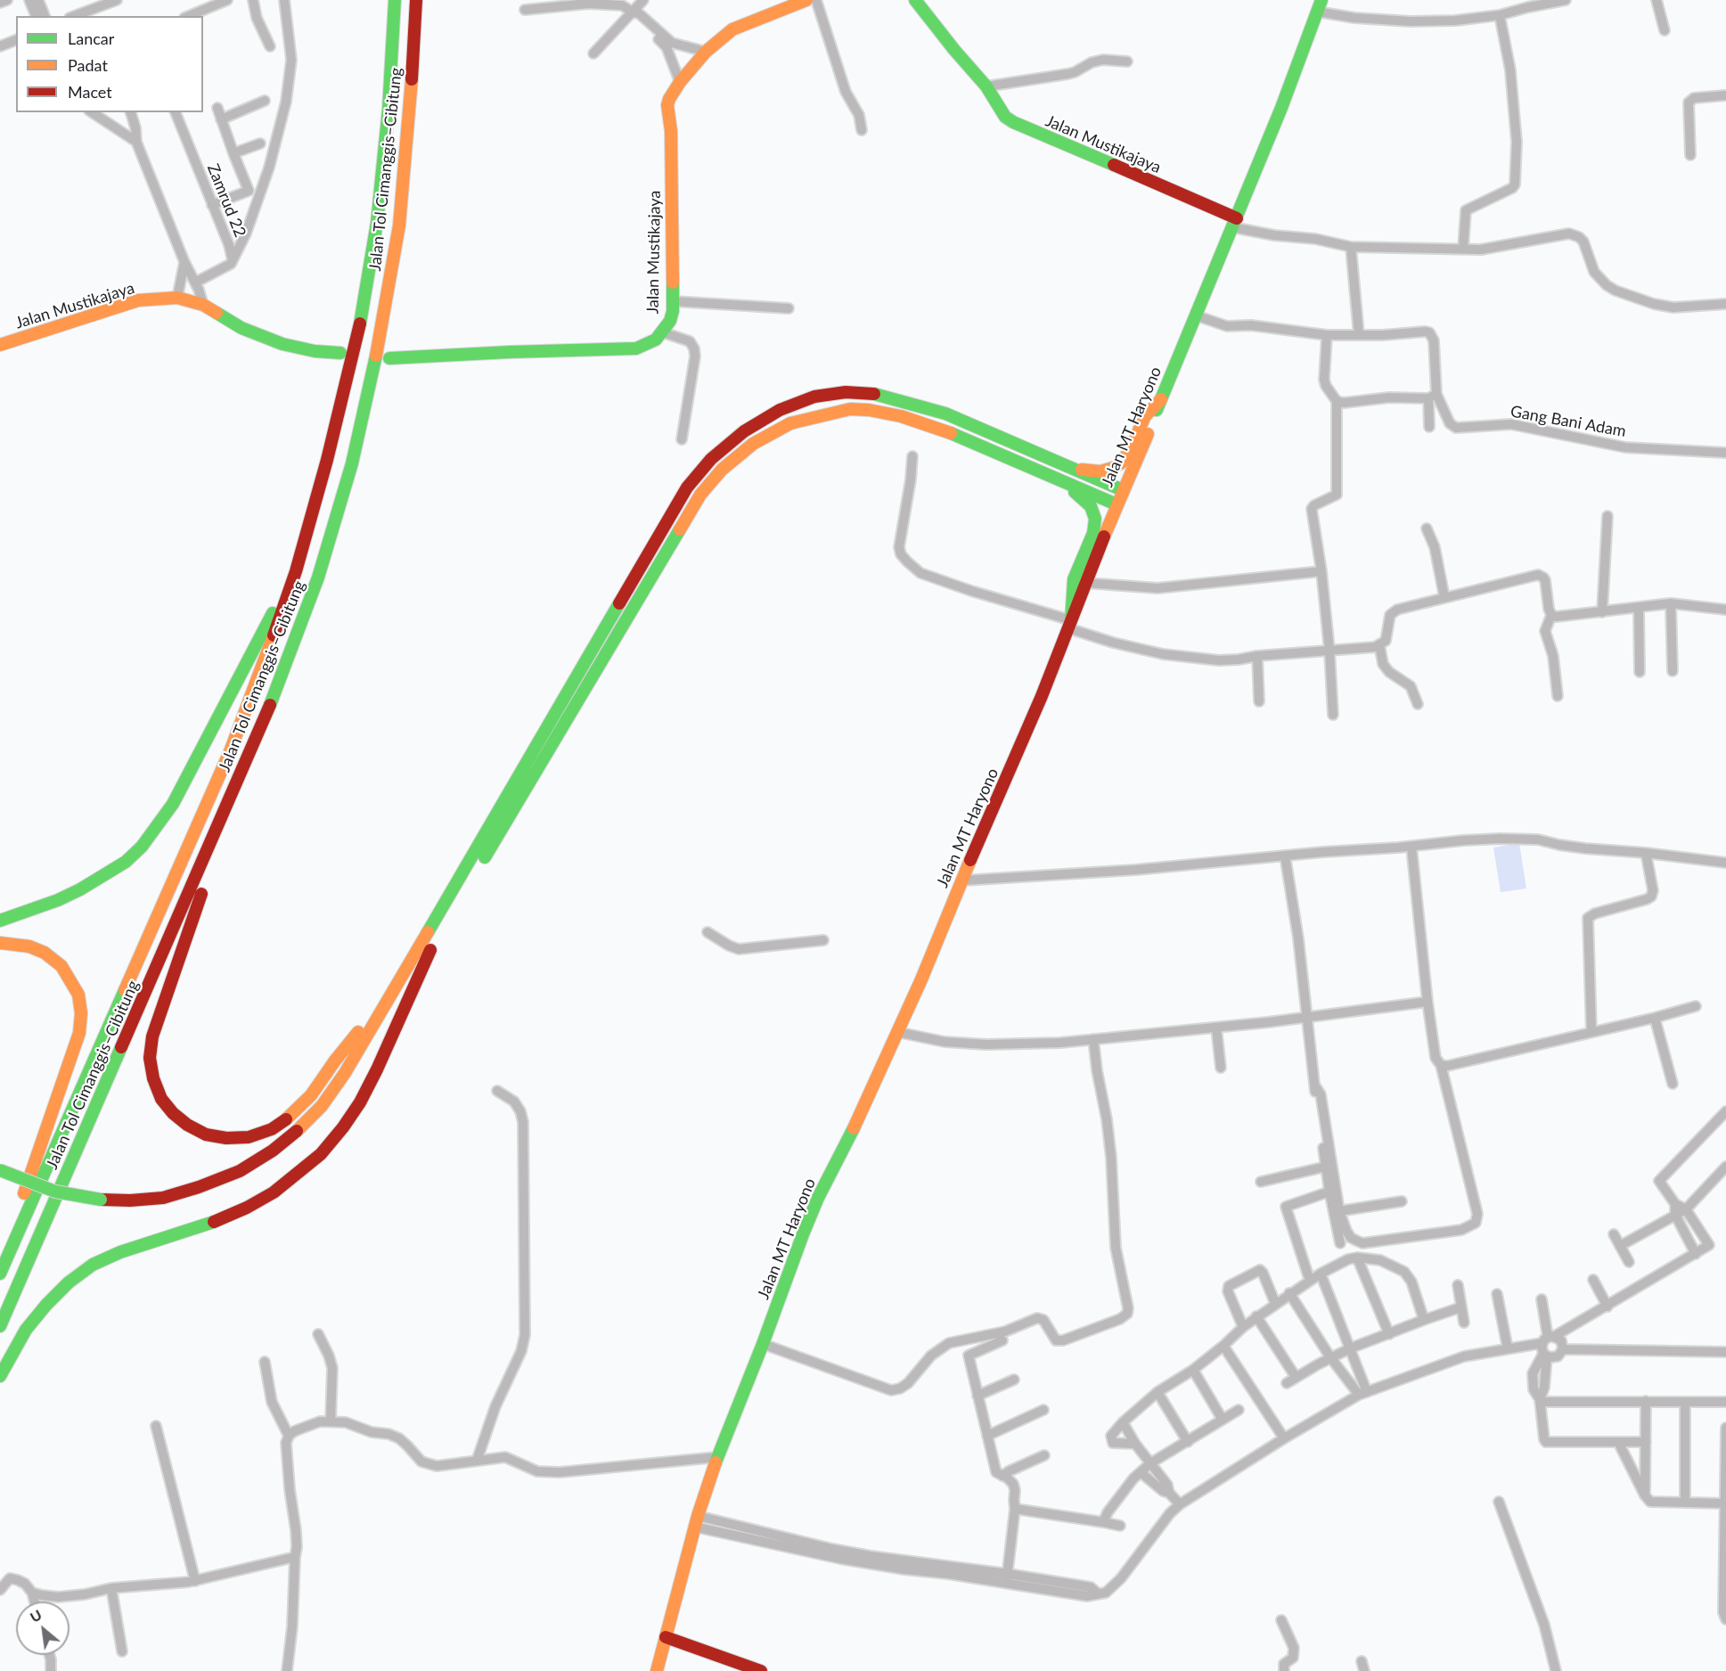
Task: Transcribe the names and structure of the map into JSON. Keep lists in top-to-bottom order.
{
  "streets": {
    "main road": ["Jalan Mustikajaya", "Jalan Tol Cimanggis–Cibitung", "Jalan MT Haryono"],
    "street": ["Zamrud 22", "Gang Bani Adam"]
  },
  "crossings": [
    ["Jalan Mustikajaya", "Jalan MT Haryono"],
    ["Gang Bani Adam", "Jalan MT Haryono"]
  ],
  "legend": ["Lancar", "Padat", "Macet"],
  "north": "top left"
}
